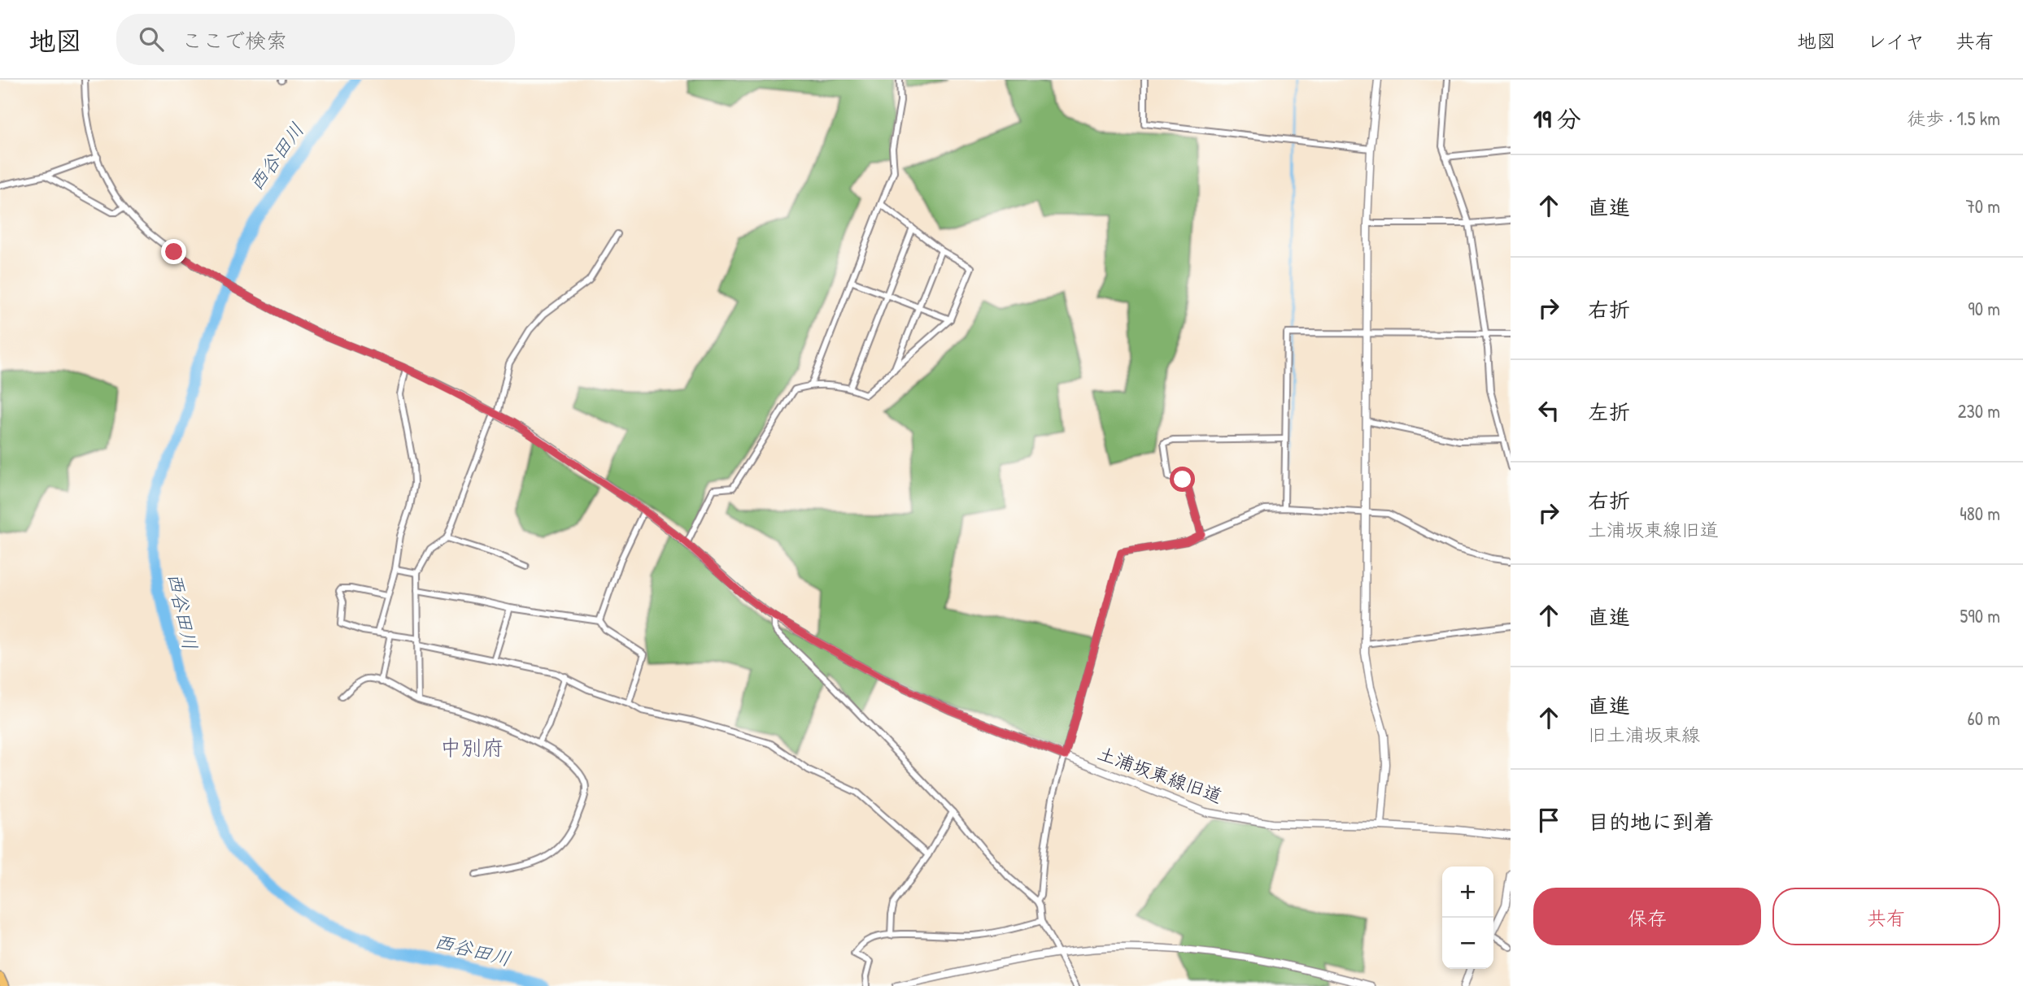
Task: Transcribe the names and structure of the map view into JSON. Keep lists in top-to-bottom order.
{
  "streets": {
    "street": ["土浦坂東線旧道"]
  },
  "districts": ["中別府"],
  "water": ["西谷田川"],
  "page": {
    "header": "地図",
    "search": "ここで検索",
    "nav": ["地図", "レイヤ", "共有"],
    "heading": ["19 分", "徒歩 · 1.5 km"],
    "list": [
      ["直進", "70 m"],
      ["右折", "90 m"],
      ["左折", "230 m"],
      ["右折", "土浦坂東線旧道", "480 m"],
      ["直進", "590 m"],
      ["直進", "旧土浦坂東線", "60 m"],
      "目的地に到着"
    ],
    "map_buttons": ["+", "−"],
    "buttons": ["保存", "共有"]
  }
}
